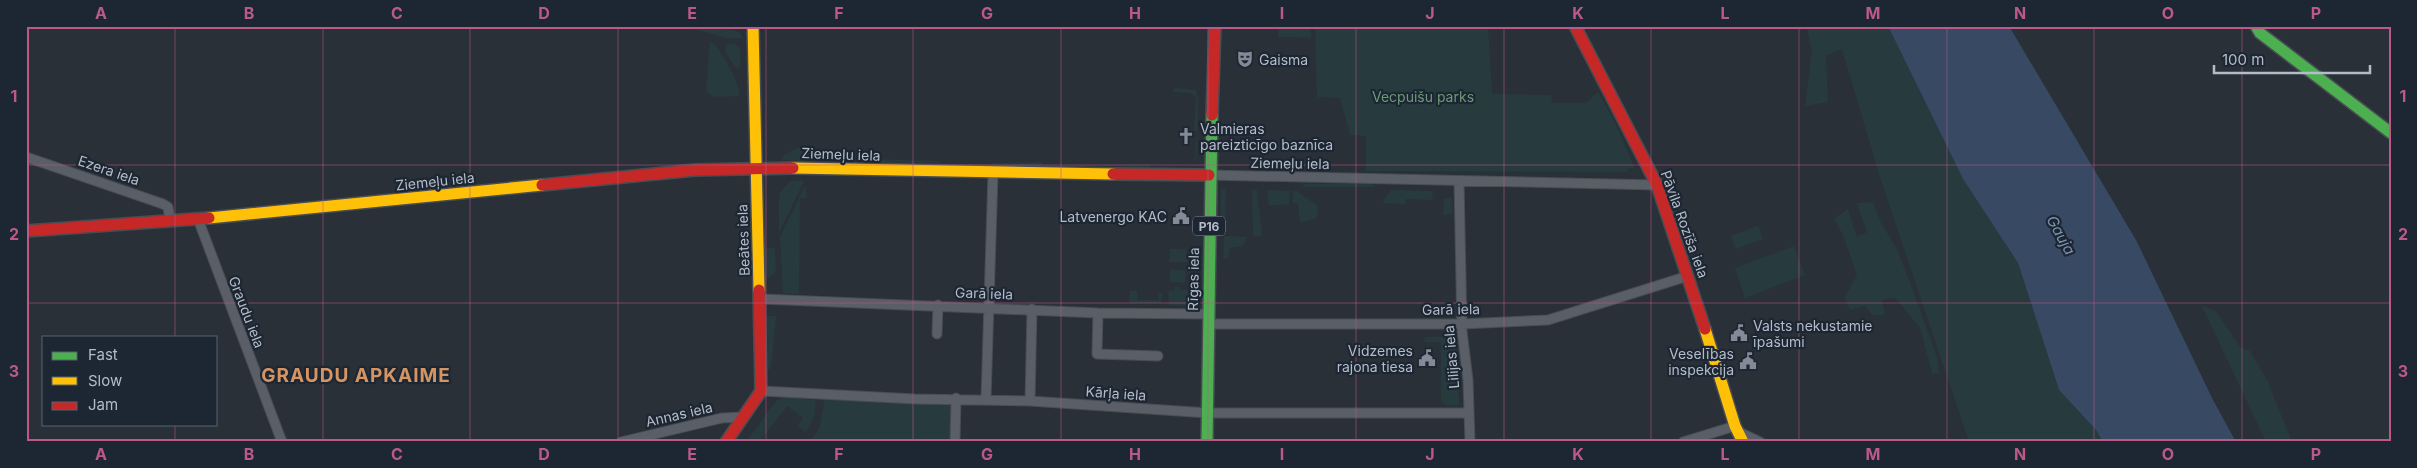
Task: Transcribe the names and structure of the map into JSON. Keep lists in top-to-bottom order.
{
  "streets": {
    "street": [
      "Ziemeļu iela",
      "Ezera iela",
      "Pāvila Rozīša iela",
      "P16",
      "Beātes iela",
      "Rīgas iela",
      "Garā iela",
      "Graudu iela",
      "Lilijas iela",
      "Kārļa iela",
      "Annas iela"
    ]
  },
  "crossings": [
    ["Ziemeļu iela", "Ezera iela"],
    ["Ziemeļu iela", "Pāvila Rozīša iela"],
    ["Ziemeļu iela", "Beātes iela"],
    ["Ziemeļu iela", "Rīgas iela"],
    ["Ziemeļu iela", "Graudu iela"],
    ["Ziemeļu iela", "Lilijas iela"],
    ["Pāvila Rozīša iela", "Garā iela"],
    ["Beātes iela", "Garā iela"],
    ["Beātes iela", "Kārļa iela"],
    ["Rīgas iela", "Garā iela"],
    ["Rīgas iela", "Kārļa iela"],
    ["Garā iela", "Lilijas iela"],
    ["Lilijas iela", "Kārļa iela"]
  ],
  "districts": ["GRAUDU APKAIME"],
  "water": ["Gauja"],
  "parks": ["Vecpuišu parks"],
  "places": {
    "theatre": ["Gaisma"],
    "church": ["Valmieras pareizticīgo baznīca"],
    "public building": [
      "Latvenergo KAC",
      "Valsts nekustamie īpašumi",
      "Vidzemes rajona tiesa",
      "Veselības inspekcija"
    ]
  },
  "legend": ["Fast", "Slow", "Jam"],
  "scale_bar": "100 m",
  "grid": {
    "columns": [
      "A",
      "B",
      "C",
      "D",
      "E",
      "F",
      "G",
      "H",
      "I",
      "J",
      "K",
      "L",
      "M",
      "N",
      "O",
      "P"
    ],
    "rows": ["1", "2", "3"]
  }
}
